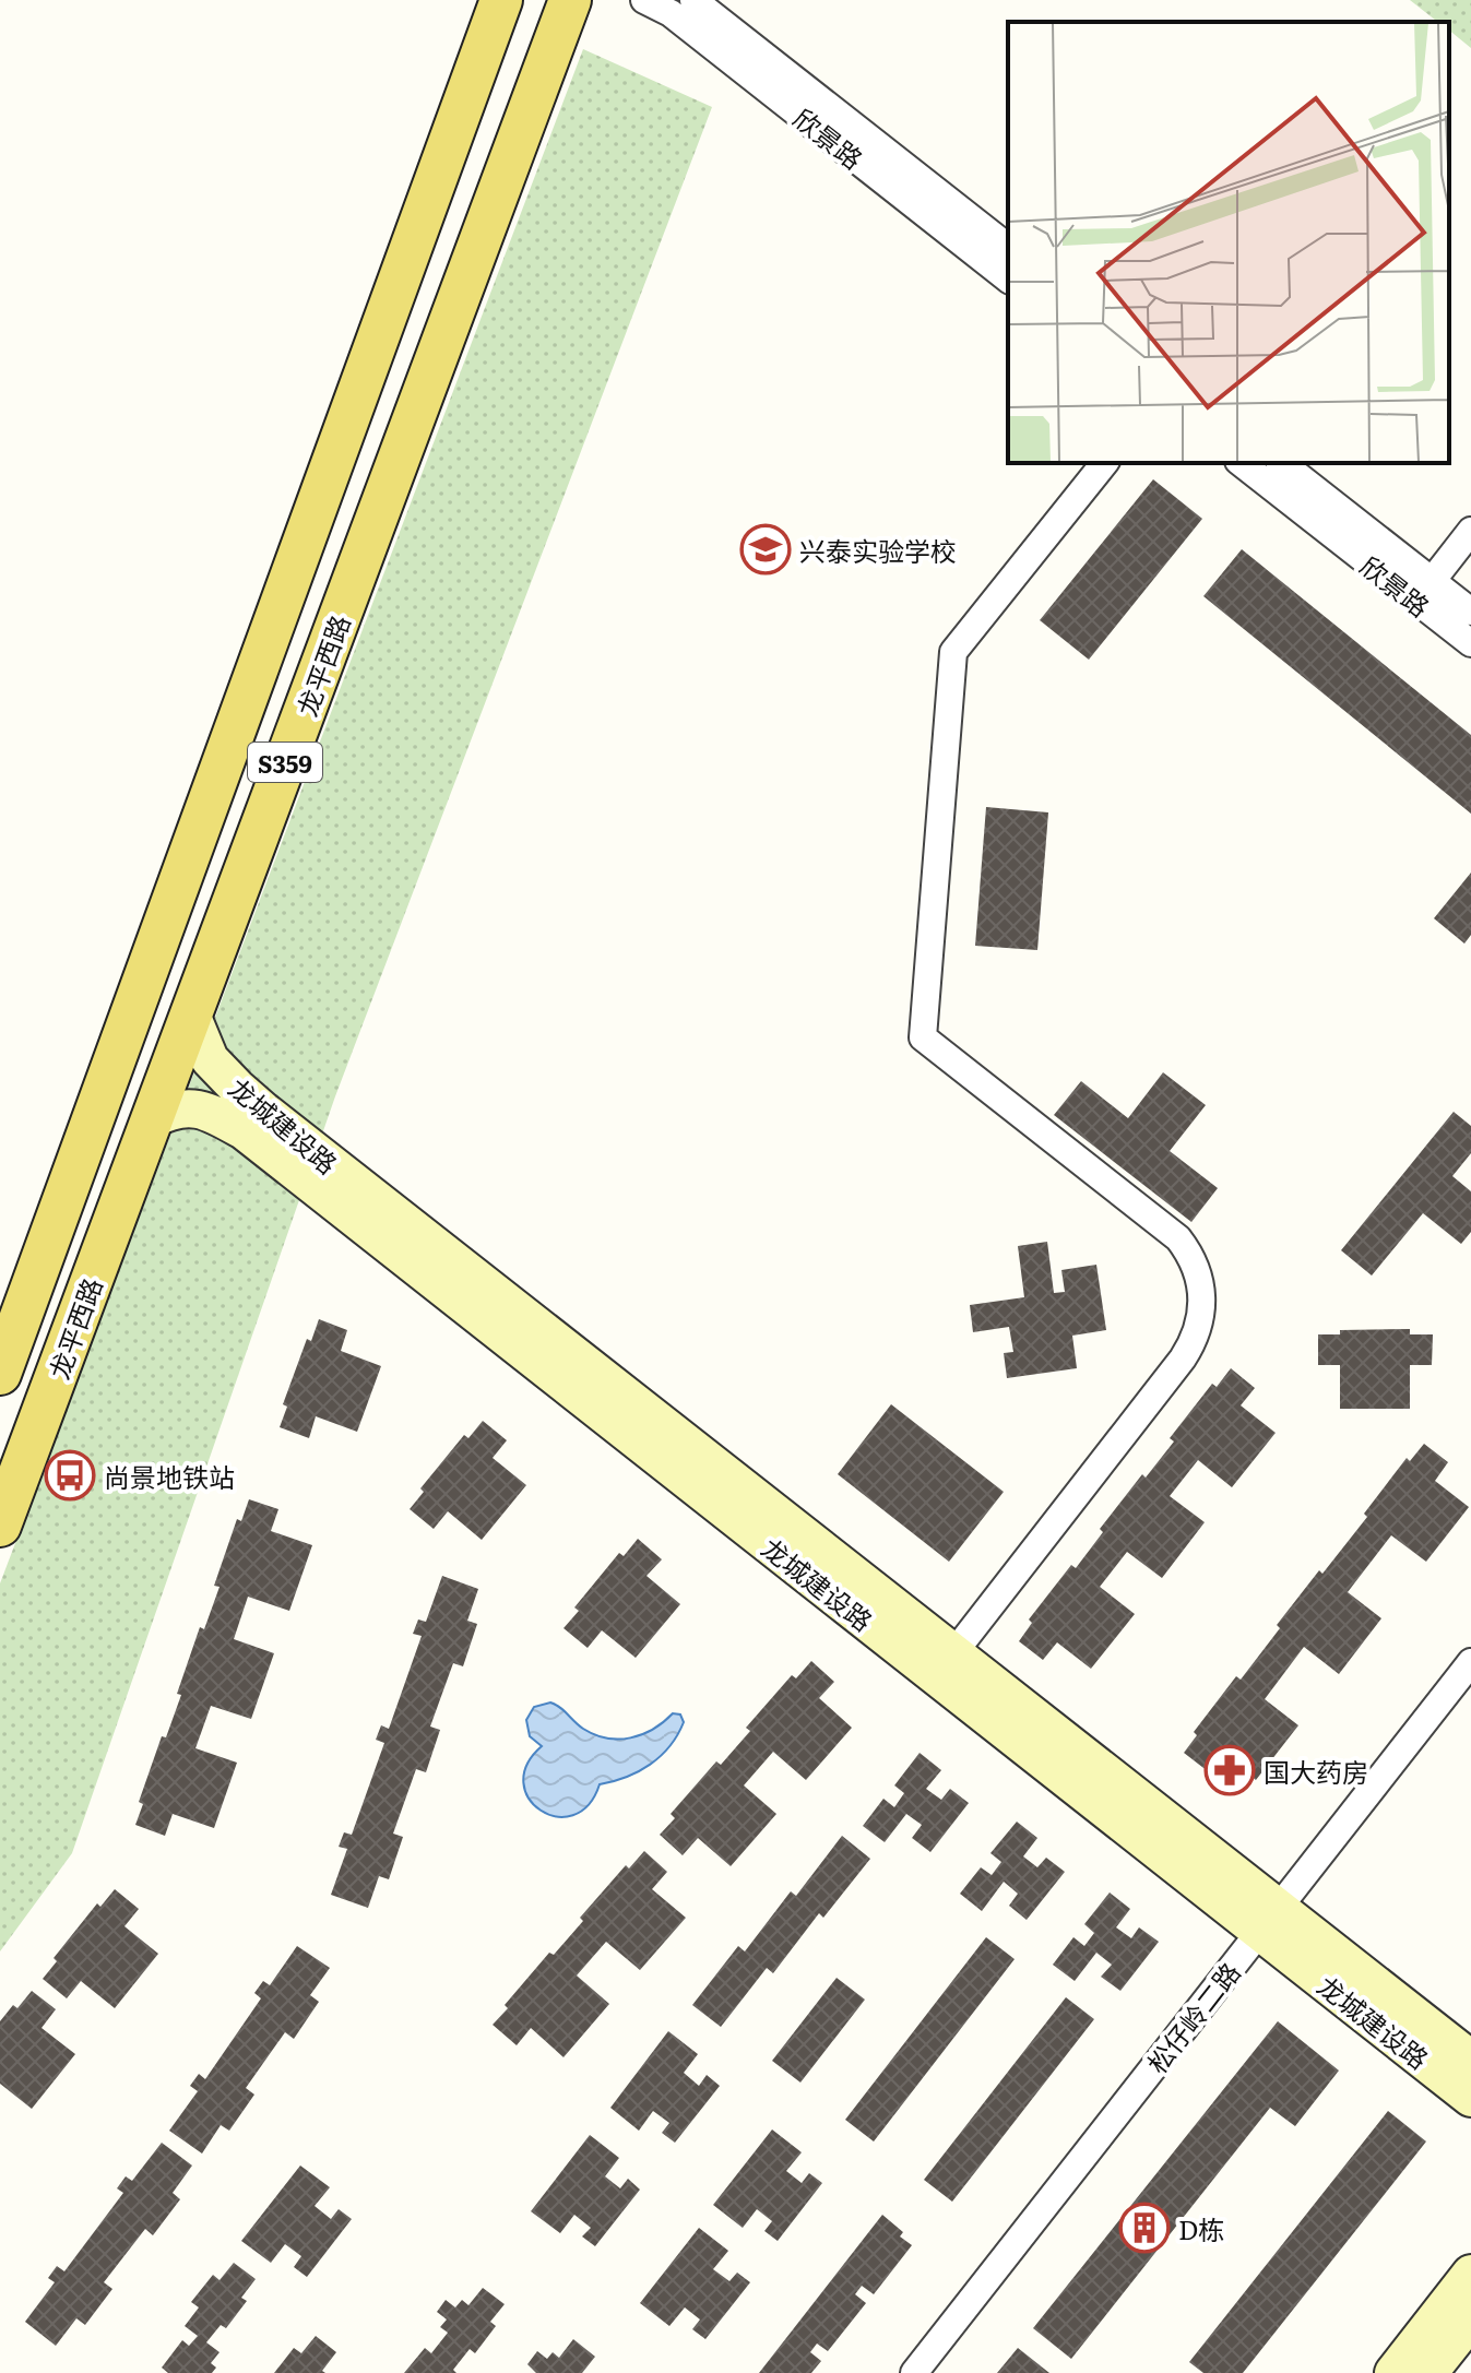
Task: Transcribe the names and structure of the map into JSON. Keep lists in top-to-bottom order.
{
  "streets": {
    "main road": ["龙平西路", "S359"],
    "street": ["欣景路", "龙城建设路", "松仔岭二路"]
  },
  "crossings": [
    ["龙平西路", "龙城建设路"],
    ["龙城建设路", "松仔岭二路"]
  ],
  "places": {
    "school or university": ["兴泰实验学校"],
    "bus stop": ["尚景地铁站"],
    "pharmacy": ["国大药房"],
    "building": ["D栋"]
  }
}
